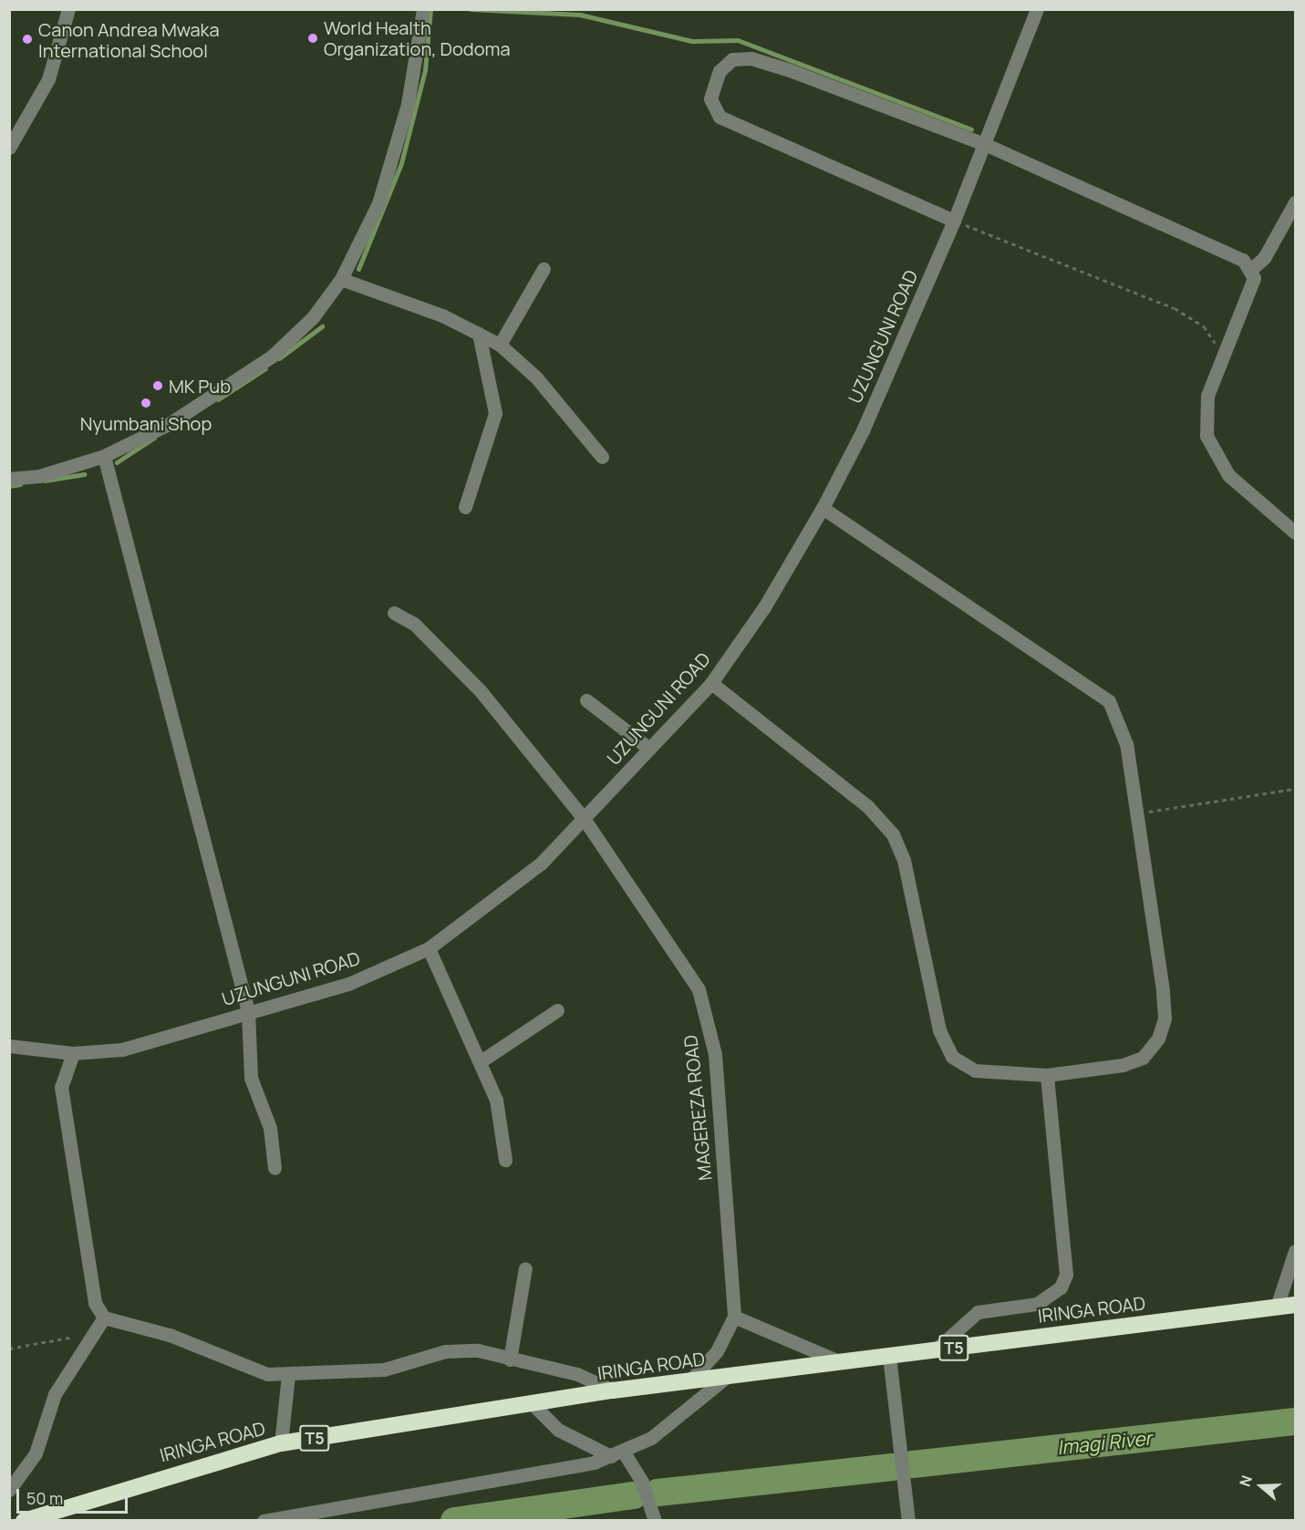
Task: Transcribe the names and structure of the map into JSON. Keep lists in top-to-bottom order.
{
  "streets": {
    "highway": ["IRINGA ROAD", "T5"],
    "street": ["UZUNGUNI ROAD", "MAGEREZA ROAD"]
  },
  "crossings": [
    ["UZUNGUNI ROAD", "MAGEREZA ROAD"]
  ],
  "water": ["Imagi River"],
  "places": [
    "World Health Organization, Dodoma",
    "Canon Andrea Mwaka International School",
    "MK Pub",
    "Nyumbani Shop"
  ],
  "scale_bar": "50 m",
  "north": "left"
}
